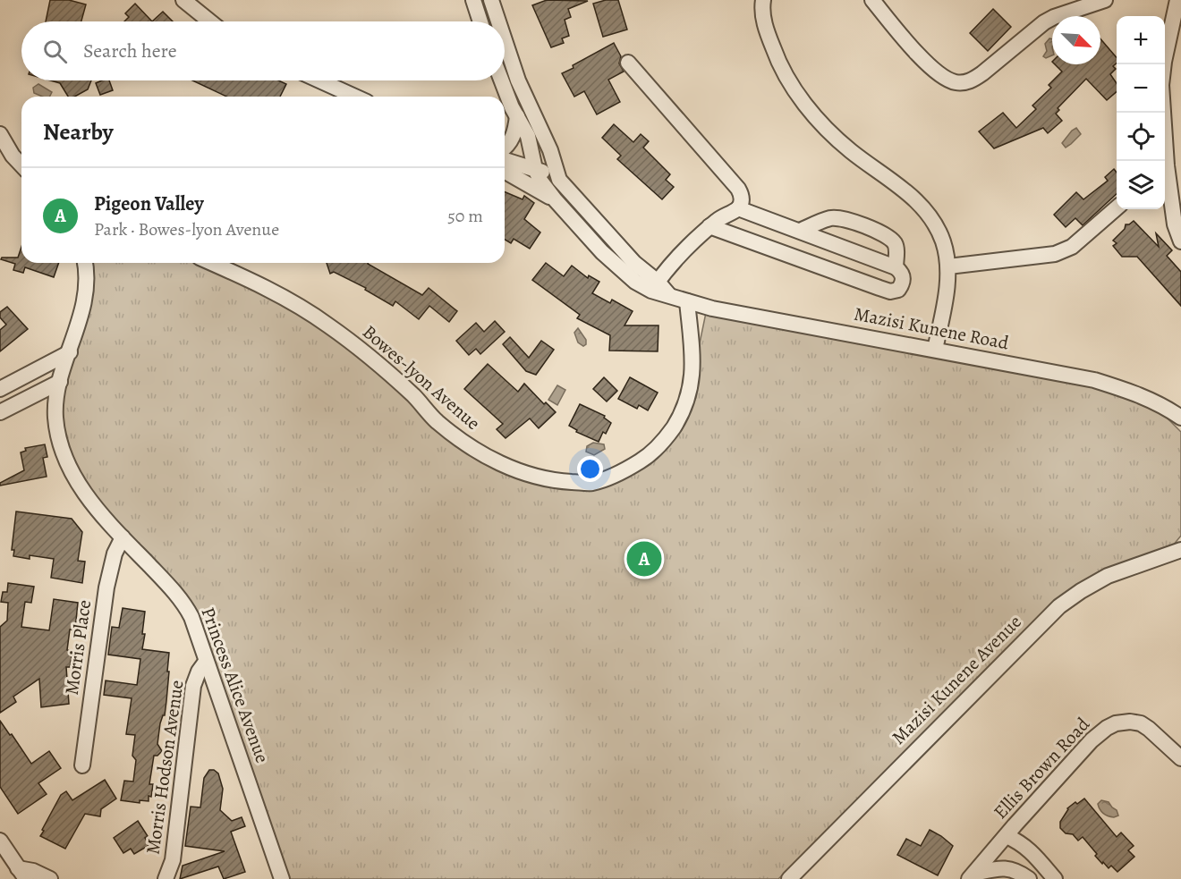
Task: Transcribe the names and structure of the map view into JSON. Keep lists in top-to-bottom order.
{
  "streets": {
    "street": [
      "Mazisi Kunene Road",
      "Bowes-lyon Avenue",
      "Morris Place",
      "Mazisi Kunene Avenue",
      "Princess Alice Avenue",
      "Morris Hodson Avenue",
      "Ellis Brown Road"
    ]
  },
  "crossings": [
    ["Mazisi Kunene Road", "Bowes-lyon Avenue"],
    ["Morris Place", "Princess Alice Avenue"],
    ["Princess Alice Avenue", "Morris Hodson Avenue"]
  ],
  "north": "bottom right",
  "page": {
    "map_buttons": ["+", "−"],
    "search": "Search here",
    "heading": "Nearby",
    "list": [
      {
        "mark": "A",
        "name": "Pigeon Valley",
        "note": "Park · Bowes-lyon Avenue",
        "value": "50 m"
      }
    ],
    "pins": "A"
  }
}
